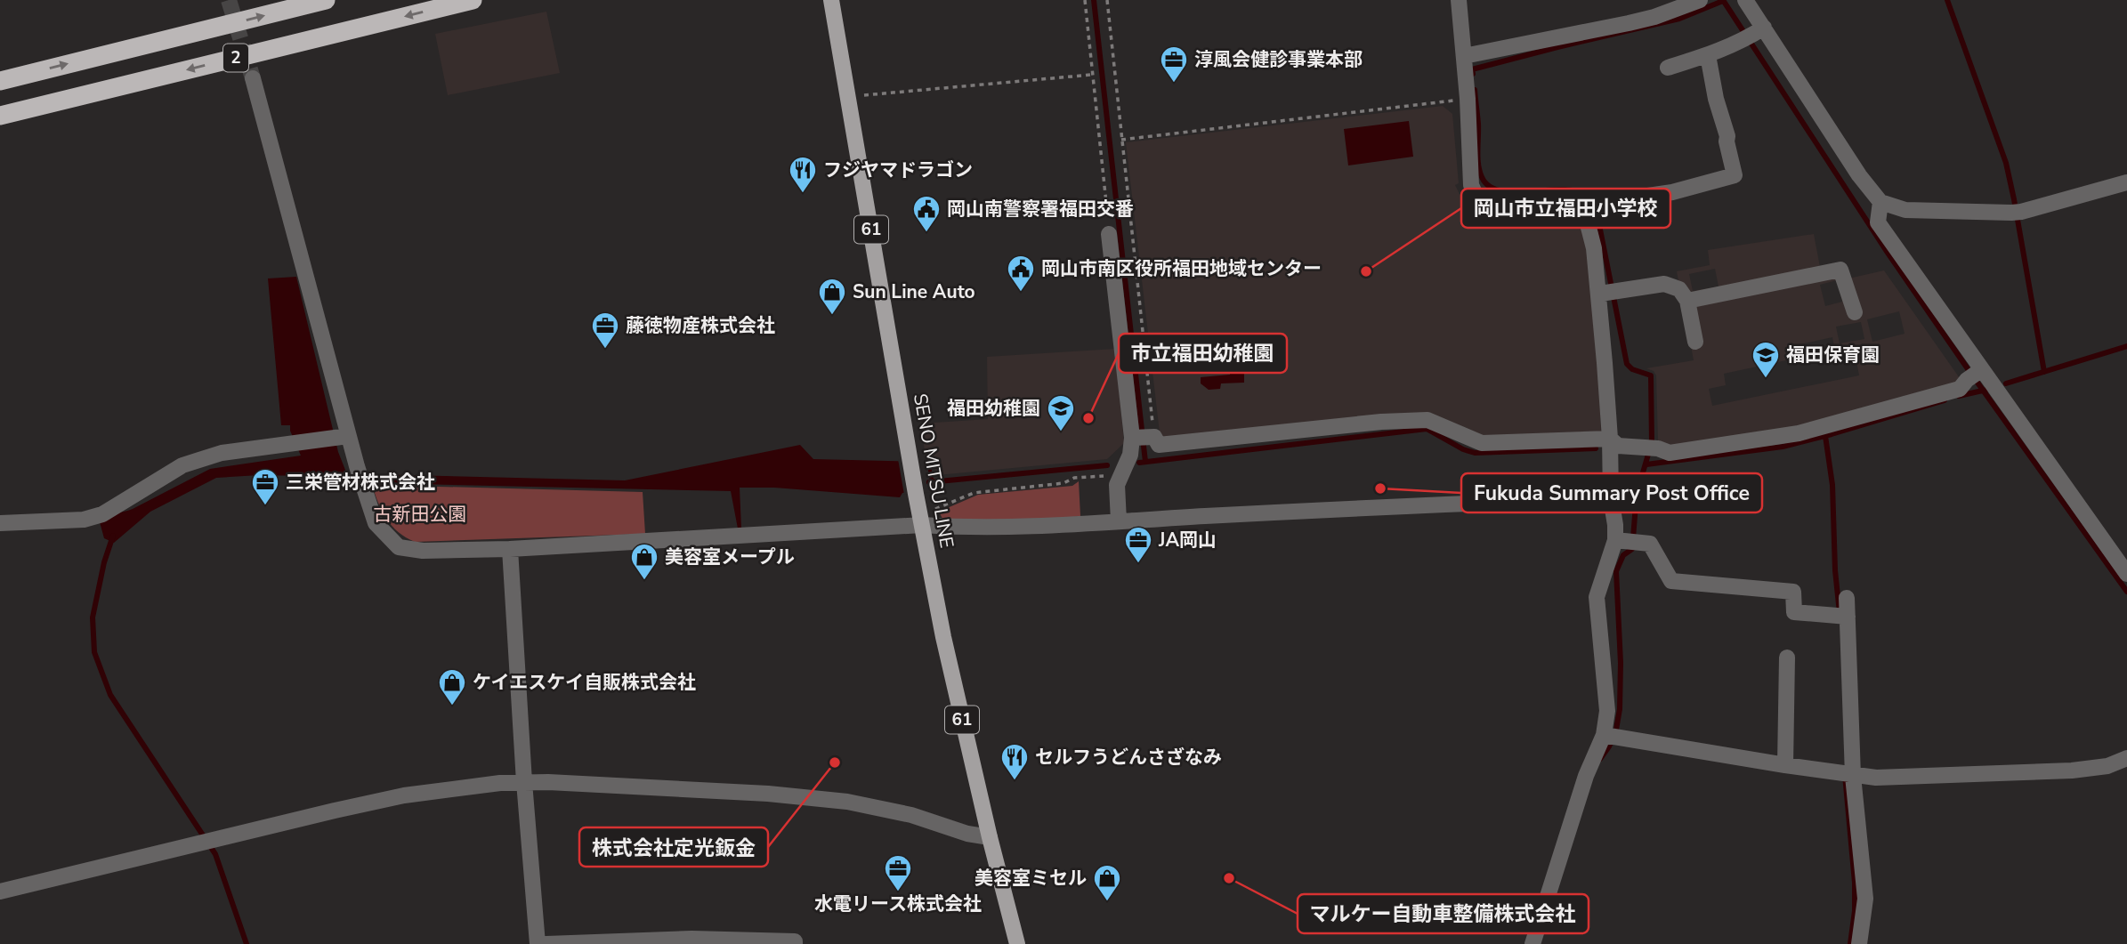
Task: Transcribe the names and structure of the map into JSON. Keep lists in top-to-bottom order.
{
  "streets": {
    "highway": ["2"],
    "main road": ["61", "SENO MITSU LINE"]
  },
  "parks": ["古新田公園"],
  "places": {
    "office": [
      "淳風会健診事業本部",
      "藤徳物産株式会社",
      "三栄管材株式会社",
      "JA岡山",
      "水電リース株式会社"
    ],
    "restaurant": ["フジヤマドラゴン", "セルフうどんさざなみ"],
    "public building": ["岡山南警察署福田交番", "岡山市南区役所福田地域センター"],
    "other": [
      "岡山市立福田小学校",
      "市立福田幼稚園",
      "Fukuda Summary Post Office",
      "株式会社定光鈑金",
      "マルケー自動車整備株式会社"
    ],
    "shop": [
      "Sun Line Auto",
      "美容室メープル",
      "ケイエスケイ自販株式会社",
      "美容室ミセル"
    ],
    "school or university": ["福田保育園", "福田幼稚園"]
  }
}
